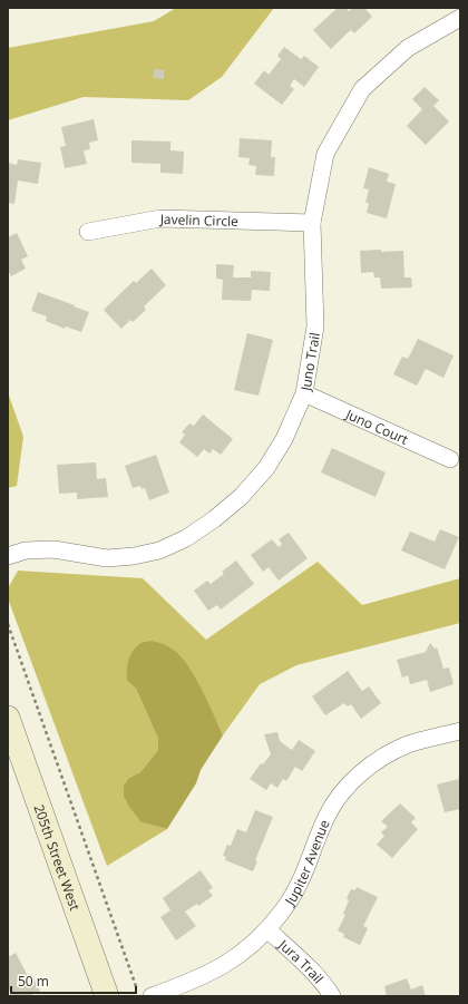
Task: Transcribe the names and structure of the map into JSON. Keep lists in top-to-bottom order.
{
  "streets": {
    "street": [
      "Javelin Circle",
      "Juno Trail",
      "Juno Court",
      "205th Street West",
      "Jupiter Avenue",
      "Jura Trail"
    ]
  },
  "crossings": [
    ["Javelin Circle", "Juno Trail"],
    ["Juno Trail", "Juno Court"],
    ["Jupiter Avenue", "Jura Trail"]
  ],
  "scale_bar": "50 m"
}
